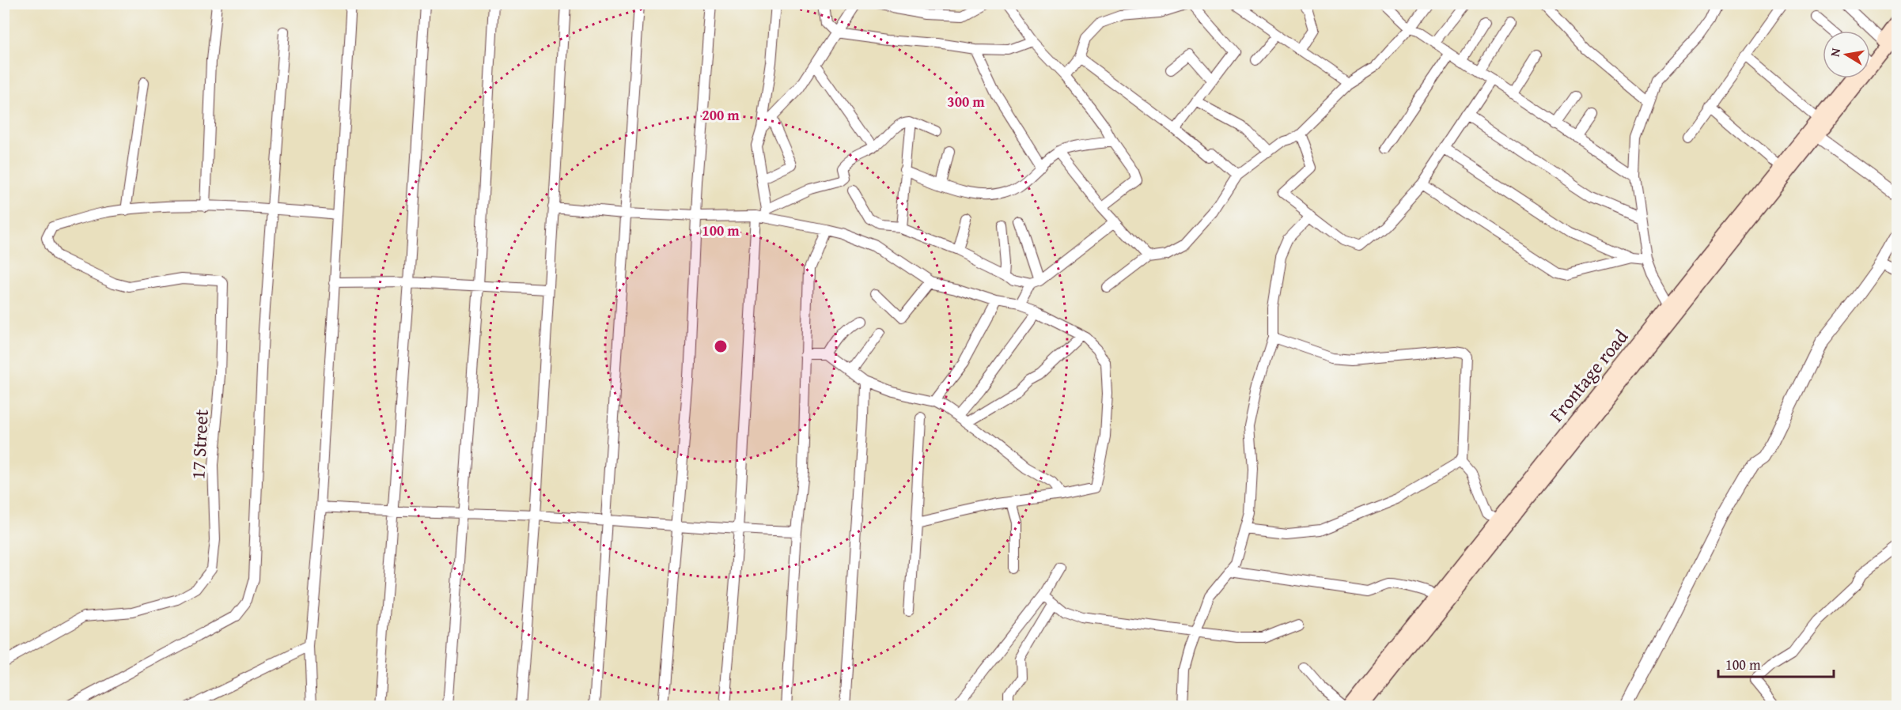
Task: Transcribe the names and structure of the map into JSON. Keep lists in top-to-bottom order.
{
  "streets": {
    "main road": ["Frontage road"],
    "street": ["17 Street"]
  },
  "scale_bar": "100 m",
  "north": "left",
  "rings": ["300 m", "200 m", "100 m"]
}
